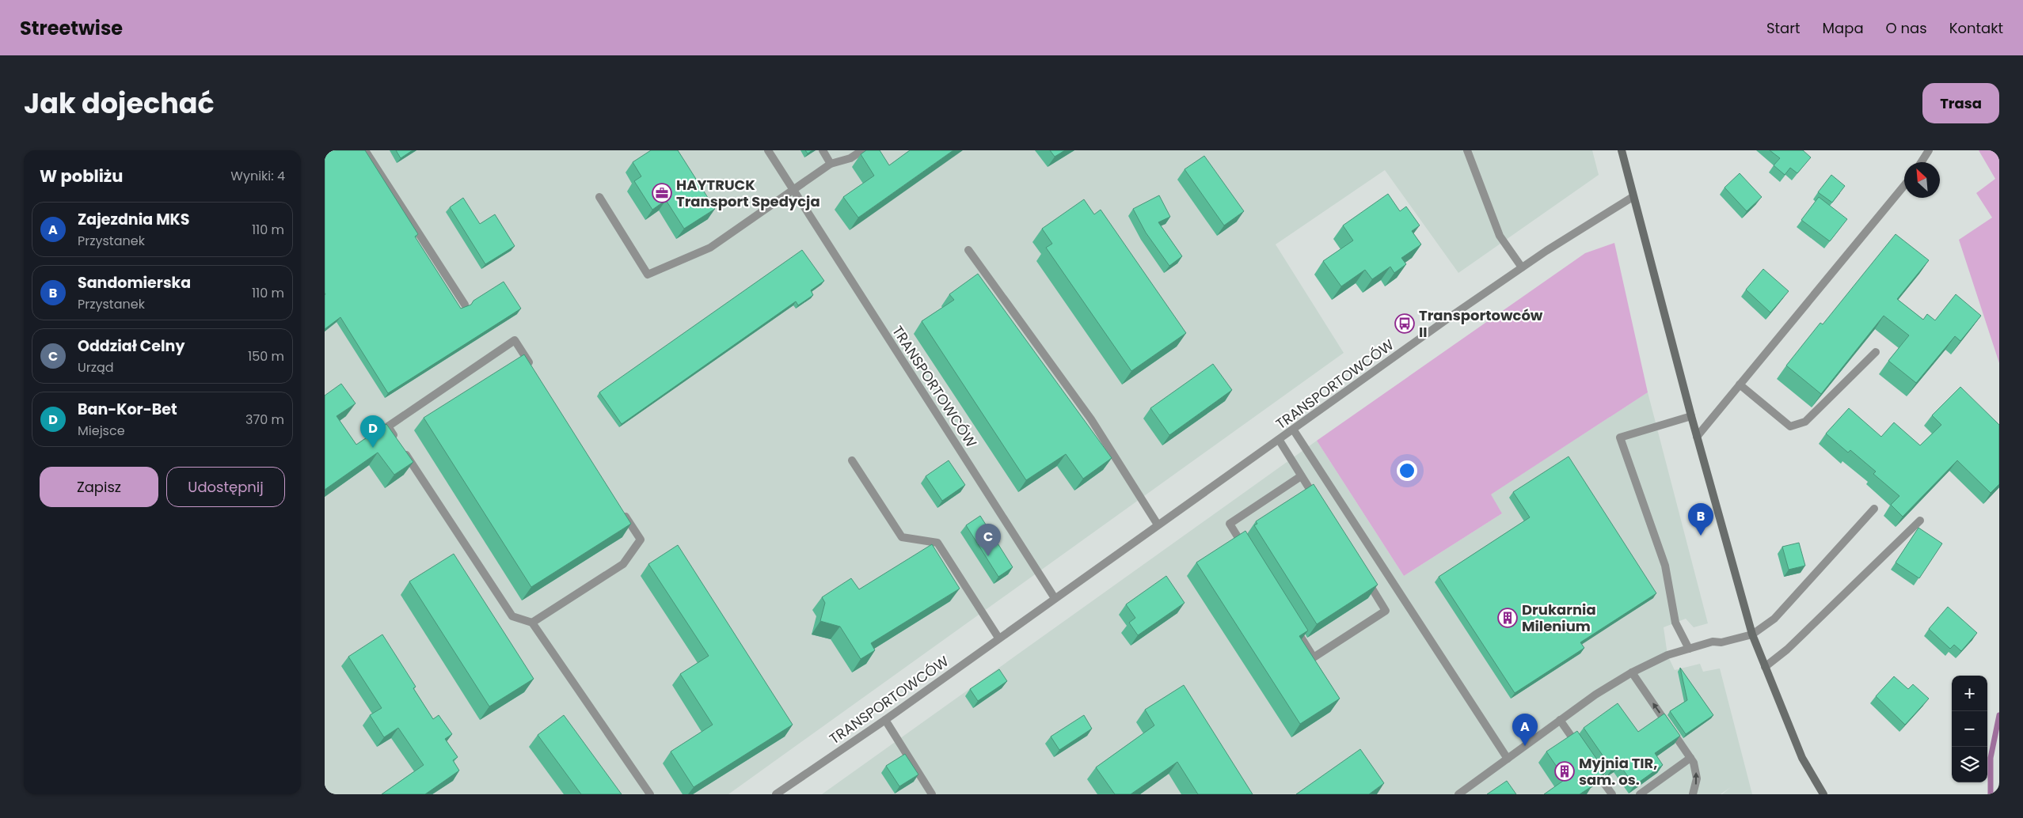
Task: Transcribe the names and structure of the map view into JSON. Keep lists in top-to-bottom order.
{
  "streets": {
    "street": ["TRANSPORTOWCÓW"]
  },
  "places": {
    "office": ["HAYTRUCK Transport Spedycja"],
    "bus stop": ["Transportowców II"],
    "building": ["Drukarnia Milenium", "Myjnia TIR, sam. os."]
  },
  "north": "top left",
  "page": {
    "header": "Streetwise",
    "nav": [
      "Start",
      "Mapa",
      "O nas",
      "Kontakt"
    ],
    "title": "Jak dojechać",
    "buttons": [
      "Trasa",
      ["Zapisz", "Udostępnij"]
    ],
    "heading": ["W pobliżu", "Wyniki: 4"],
    "list": [
      {
        "mark": "A",
        "name": "Zajezdnia MKS",
        "note": "Przystanek",
        "value": "110 m"
      },
      {
        "mark": "B",
        "name": "Sandomierska",
        "note": "Przystanek",
        "value": "110 m"
      },
      {
        "mark": "C",
        "name": "Oddział Celny",
        "note": "Urząd",
        "value": "150 m"
      },
      {
        "mark": "D",
        "name": "Ban-Kor-Bet",
        "note": "Miejsce",
        "value": "370 m"
      }
    ],
    "pins": [
      "D",
      "B",
      "C",
      "A"
    ],
    "map_buttons": ["+", "−"]
  }
}
